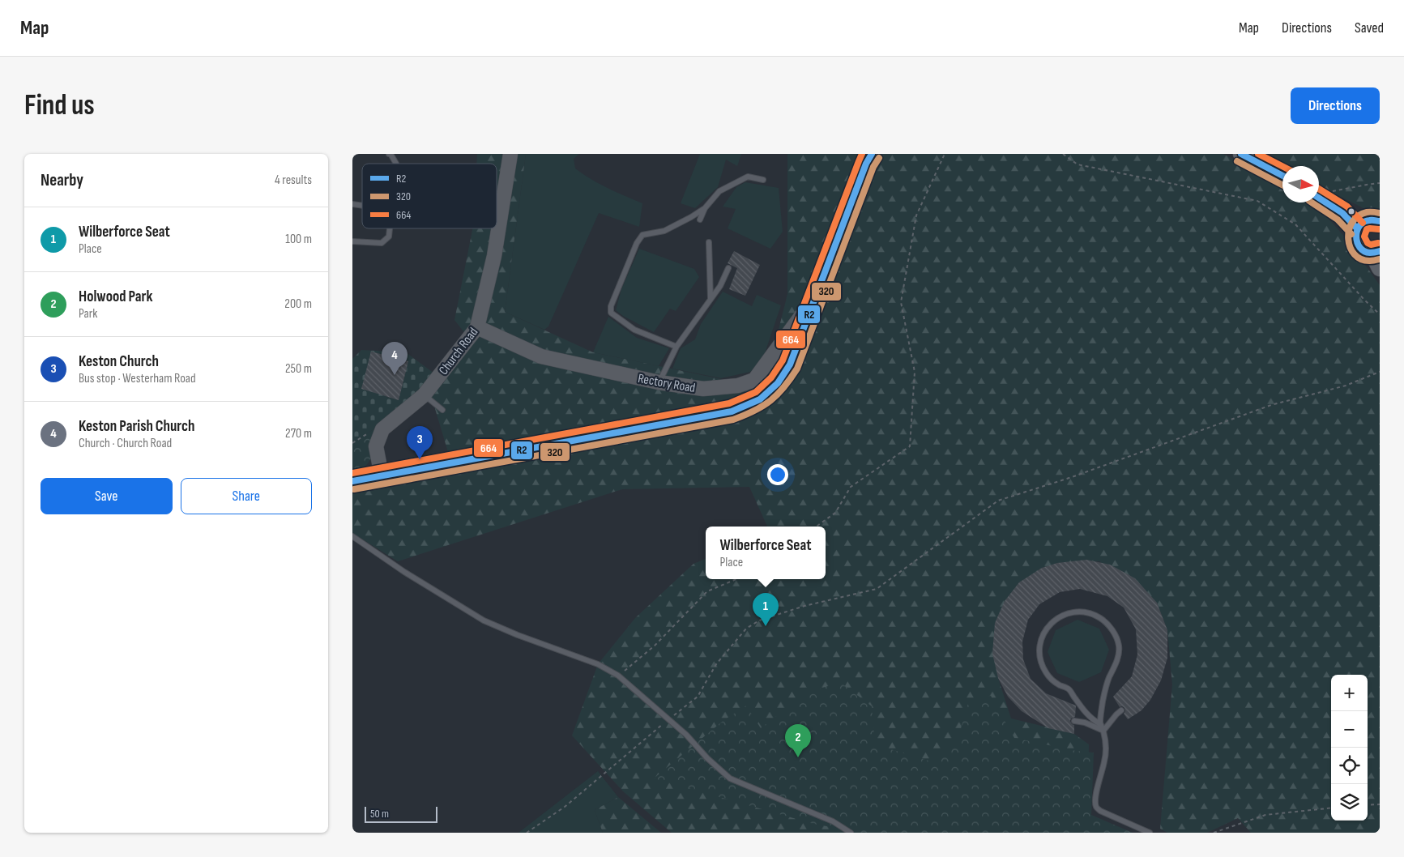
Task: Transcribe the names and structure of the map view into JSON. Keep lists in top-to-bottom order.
{
  "streets": {
    "street": ["Church Road", "Rectory Road"]
  },
  "crossings": [
    ["Church Road", "Rectory Road"]
  ],
  "lines": ["transit line R2", "transit line 664", "transit line 320"],
  "legend": ["R2", "320", "664"],
  "scale_bar": "50 m",
  "north": "right",
  "page": {
    "header": "Map",
    "nav": ["Map", "Directions", "Saved"],
    "buttons": [
      "Directions",
      ["Save", "Share"]
    ],
    "title": "Find us",
    "heading": ["Nearby", "4 results"],
    "list": [
      {
        "mark": "1",
        "name": "Wilberforce Seat",
        "note": "Place",
        "value": "100 m"
      },
      {
        "mark": "2",
        "name": "Holwood Park",
        "note": "Park",
        "value": "200 m"
      },
      {
        "mark": "3",
        "name": "Keston Church",
        "note": "Bus stop · Westerham Road",
        "value": "250 m"
      },
      {
        "mark": "4",
        "name": "Keston Parish Church",
        "note": "Church · Church Road",
        "value": "270 m"
      }
    ],
    "pins": [
      "4",
      "3",
      "1",
      "2"
    ],
    "popup": ["Wilberforce Seat", "Place"],
    "map_buttons": ["+", "−"],
    "scale": "50 m"
  }
}
